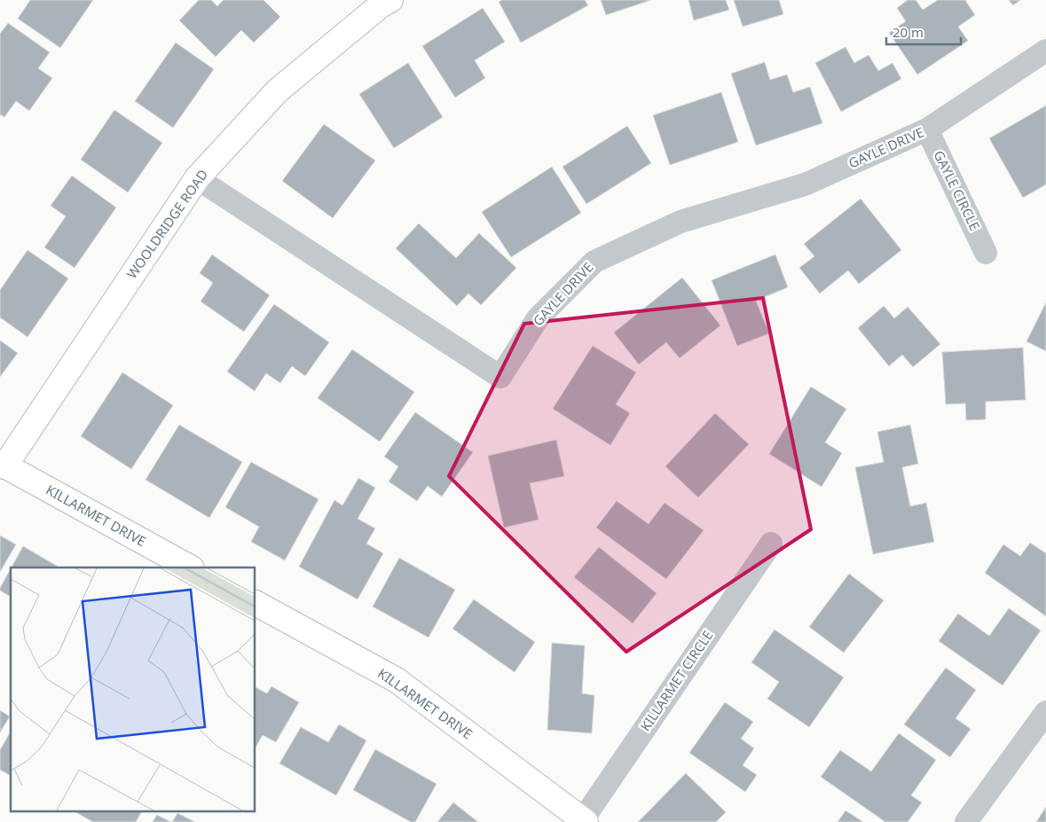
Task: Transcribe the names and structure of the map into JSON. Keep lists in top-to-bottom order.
{
  "streets": {
    "street": [
      "GAYLE DRIVE",
      "GAYLE CIRCLE",
      "WOOLDRIDGE ROAD",
      "KILLARMET DRIVE",
      "KILLARMET CIRCLE"
    ]
  },
  "crossings": [
    ["GAYLE DRIVE", "GAYLE CIRCLE"],
    ["GAYLE DRIVE", "WOOLDRIDGE ROAD"],
    ["WOOLDRIDGE ROAD", "KILLARMET DRIVE"],
    ["KILLARMET DRIVE", "KILLARMET CIRCLE"]
  ],
  "scale_bar": "20 m"
}
